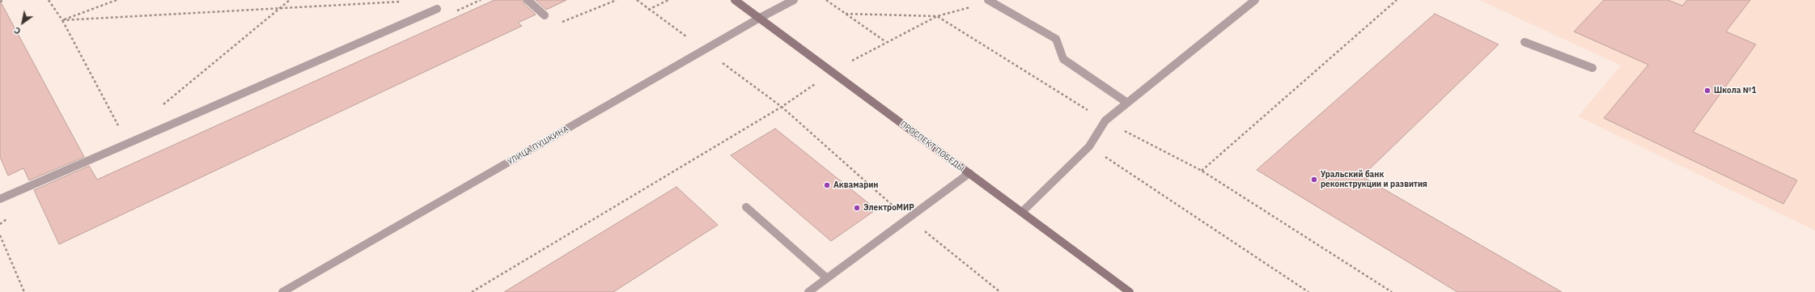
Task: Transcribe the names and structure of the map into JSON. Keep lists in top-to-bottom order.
{
  "streets": {
    "main road": ["ПРОСПЕКТ ПОБЕДЫ"],
    "street": ["УЛИЦА ПУШКИНА"]
  },
  "crossings": [
    ["УЛИЦА ПУШКИНА", "ПРОСПЕКТ ПОБЕДЫ"]
  ],
  "places": [
    "Школа №1",
    "Уральский банк реконструкции и развития",
    "Аквамарин",
    "ЭлектроМИР"
  ],
  "north": "bottom left"
}
